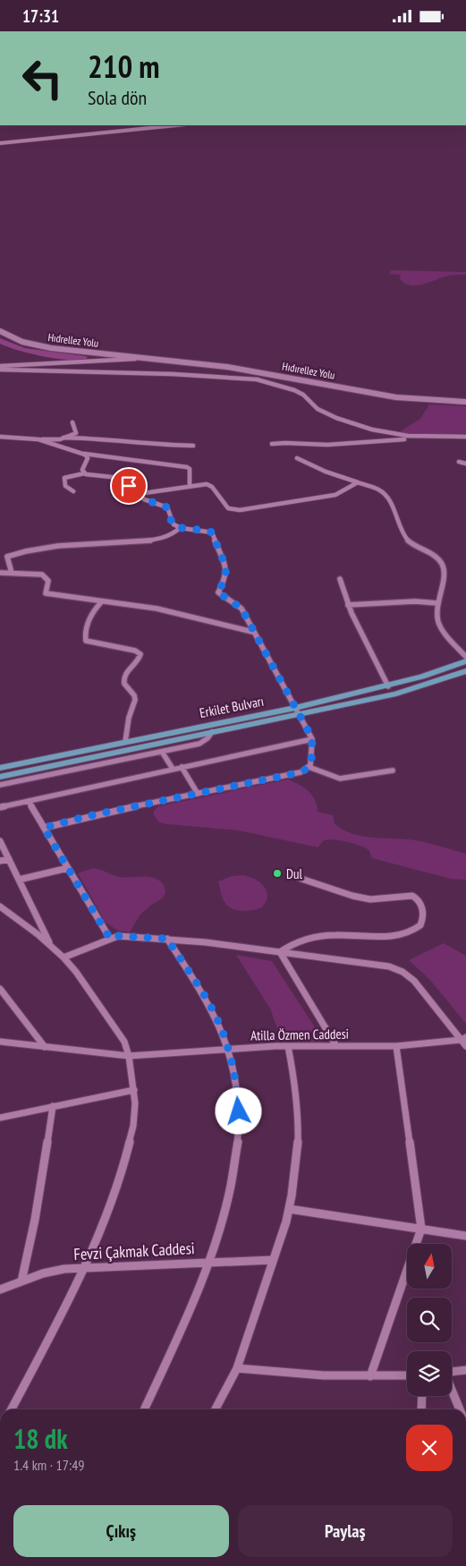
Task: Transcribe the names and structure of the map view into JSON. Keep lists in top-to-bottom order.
{
  "streets": {
    "main road": ["Erkilet Bulvarı"],
    "street": [
      "Hıdrellez Yolu",
      "Hıdırellez Yolu",
      "Atilla Özmen Caddesi",
      "Fevzi Çakmak Caddesi"
    ]
  },
  "crossings": [
    ["Hıdrellez Yolu", "Hıdırellez Yolu"]
  ],
  "places": ["Dul"],
  "north": "top",
  "page": {
    "status": "17:31",
    "turn": ["210 m", "Sola dön"],
    "heading": ["18 dk", "1.4 km · 17:49"],
    "buttons": ["Çıkış", "Paylaş"]
  }
}
